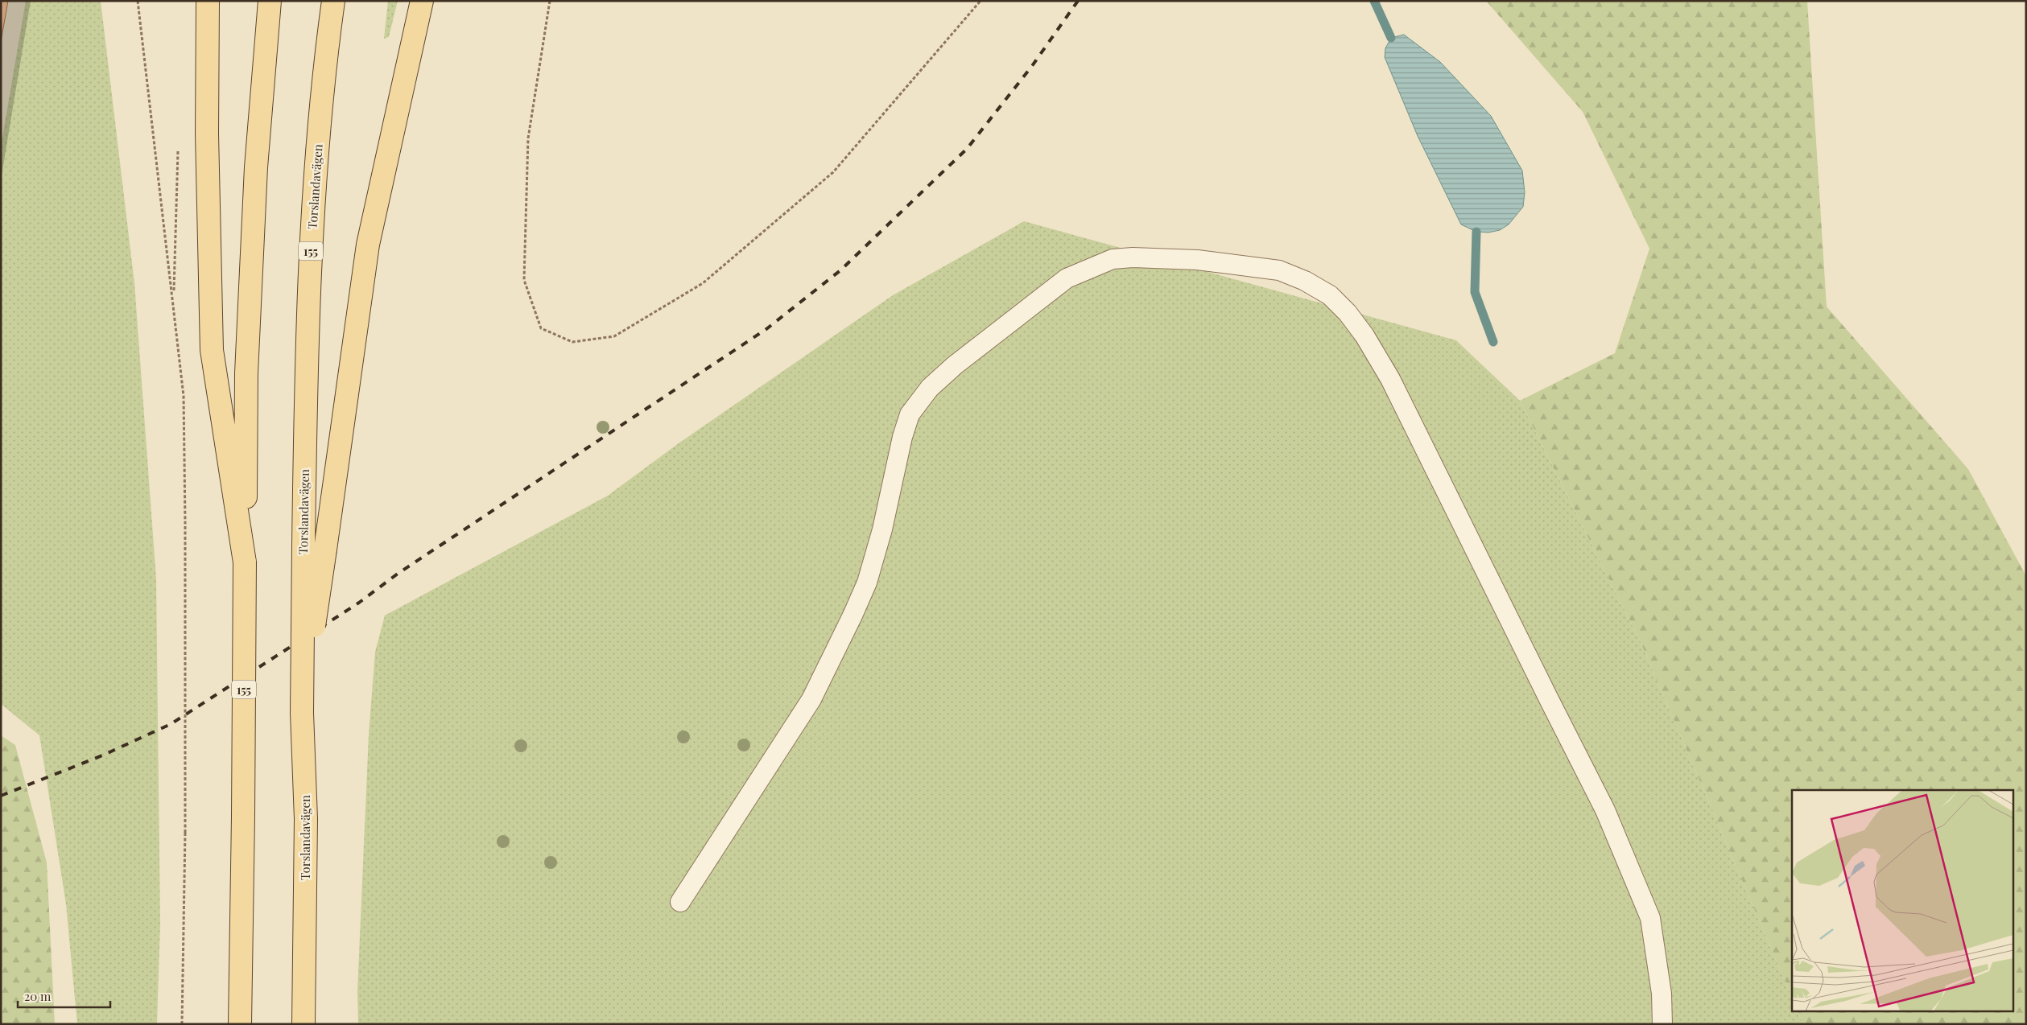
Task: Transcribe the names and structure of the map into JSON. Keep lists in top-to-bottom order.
{
  "streets": {
    "main road": ["Torslandavägen", "155"]
  },
  "scale_bar": "20 m"
}
